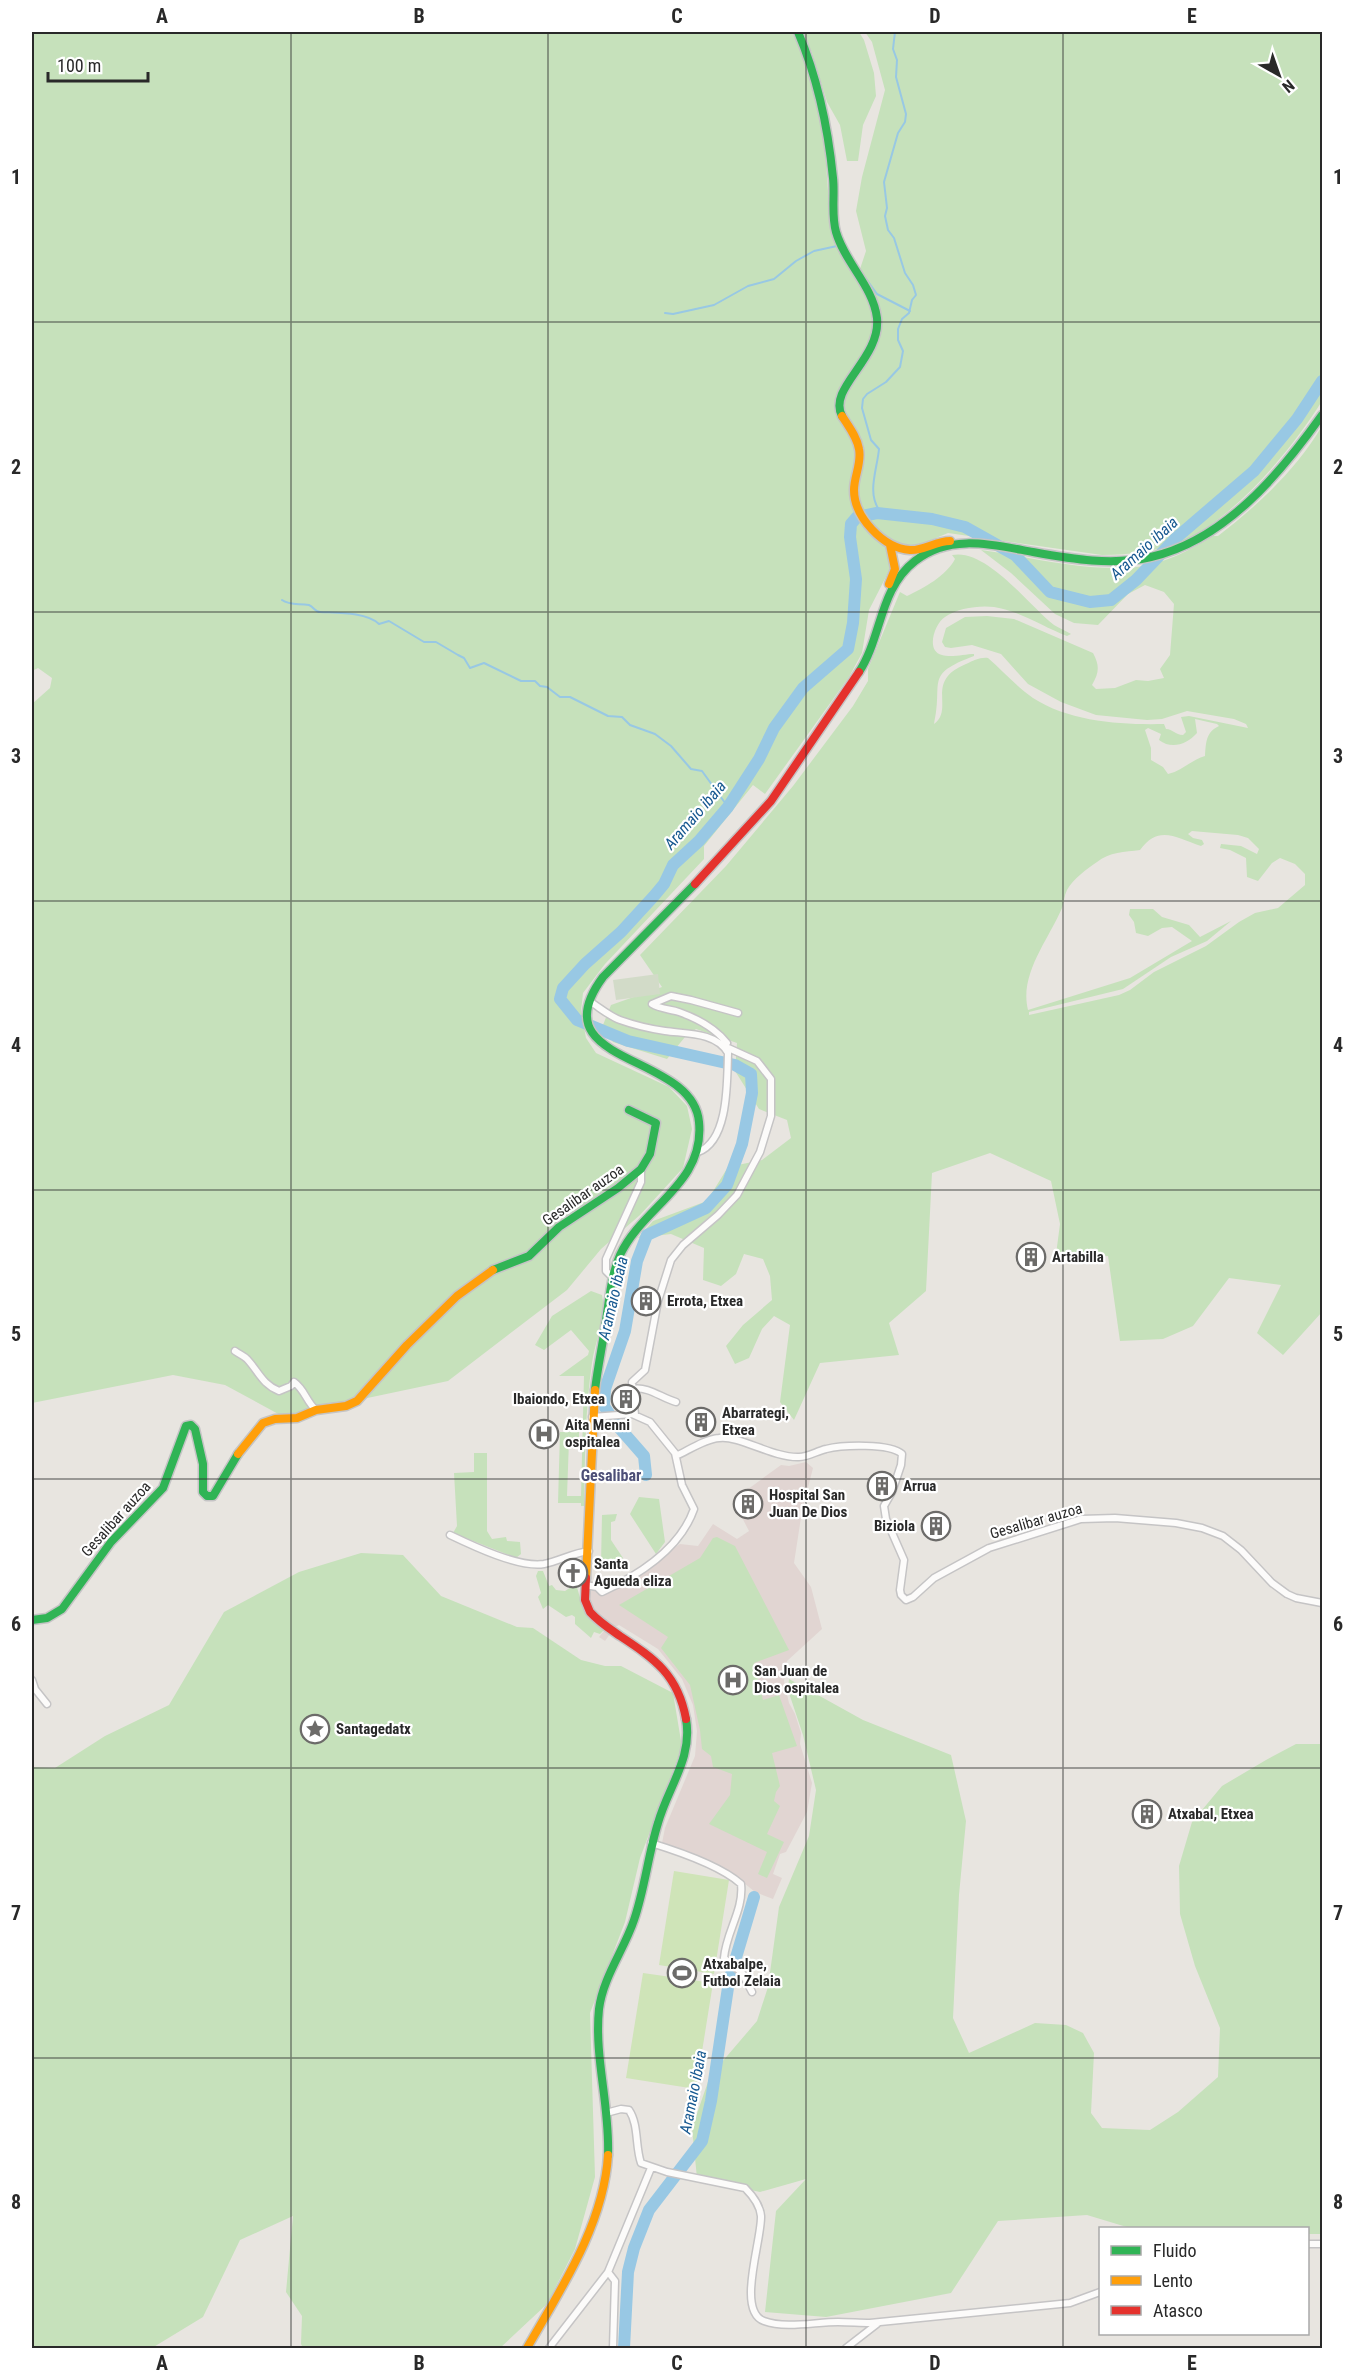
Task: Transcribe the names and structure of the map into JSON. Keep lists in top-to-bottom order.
{
  "streets": {
    "main road": ["Gesalibar auzoa"]
  },
  "districts": ["Gesalibar"],
  "water": ["Aramaio ibaia"],
  "places": {
    "building": [
      "Artabilla",
      "Errota, Etxea",
      "Ibaiondo, Etxea",
      "Abarrategi, Etxea",
      "Arrua",
      "Hospital San Juan De Dios",
      "Biziola",
      "Atxabal, Etxea"
    ],
    "hospital": ["Aita Menni ospitalea", "San Juan de Dios ospitalea"],
    "church": ["Santa Agueda eliza"],
    "place": ["Santagedatx"],
    "sports": ["Atxabalpe, Futbol Zelaia"]
  },
  "legend": ["Fluido", "Lento", "Atasco"],
  "scale_bar": "100 m",
  "north": "bottom right",
  "grid": {
    "columns": [
      "A",
      "B",
      "C",
      "D",
      "E"
    ],
    "rows": [
      "1",
      "2",
      "3",
      "4",
      "5",
      "6",
      "7",
      "8"
    ]
  }
}
